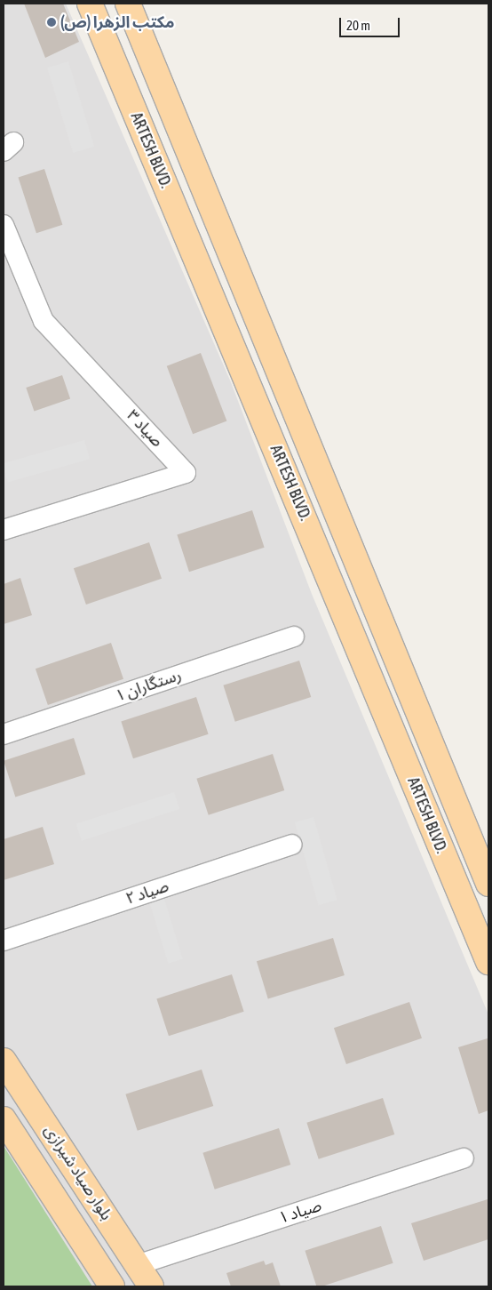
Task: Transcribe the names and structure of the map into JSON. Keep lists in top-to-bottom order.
{
  "streets": {
    "main road": ["ARTESH BLVD.", "بلوار صیاد شیرازی"],
    "street": [
      "صیاد ۳",
      "رستگاران ۱",
      "صیاد ۲",
      "صیاد ۱"
    ]
  },
  "crossings": [
    ["بلوار صیاد شیرازی", "صیاد ۱"]
  ],
  "places": ["مکتب الزهرا (ص)"],
  "scale_bar": "20 m"
}
